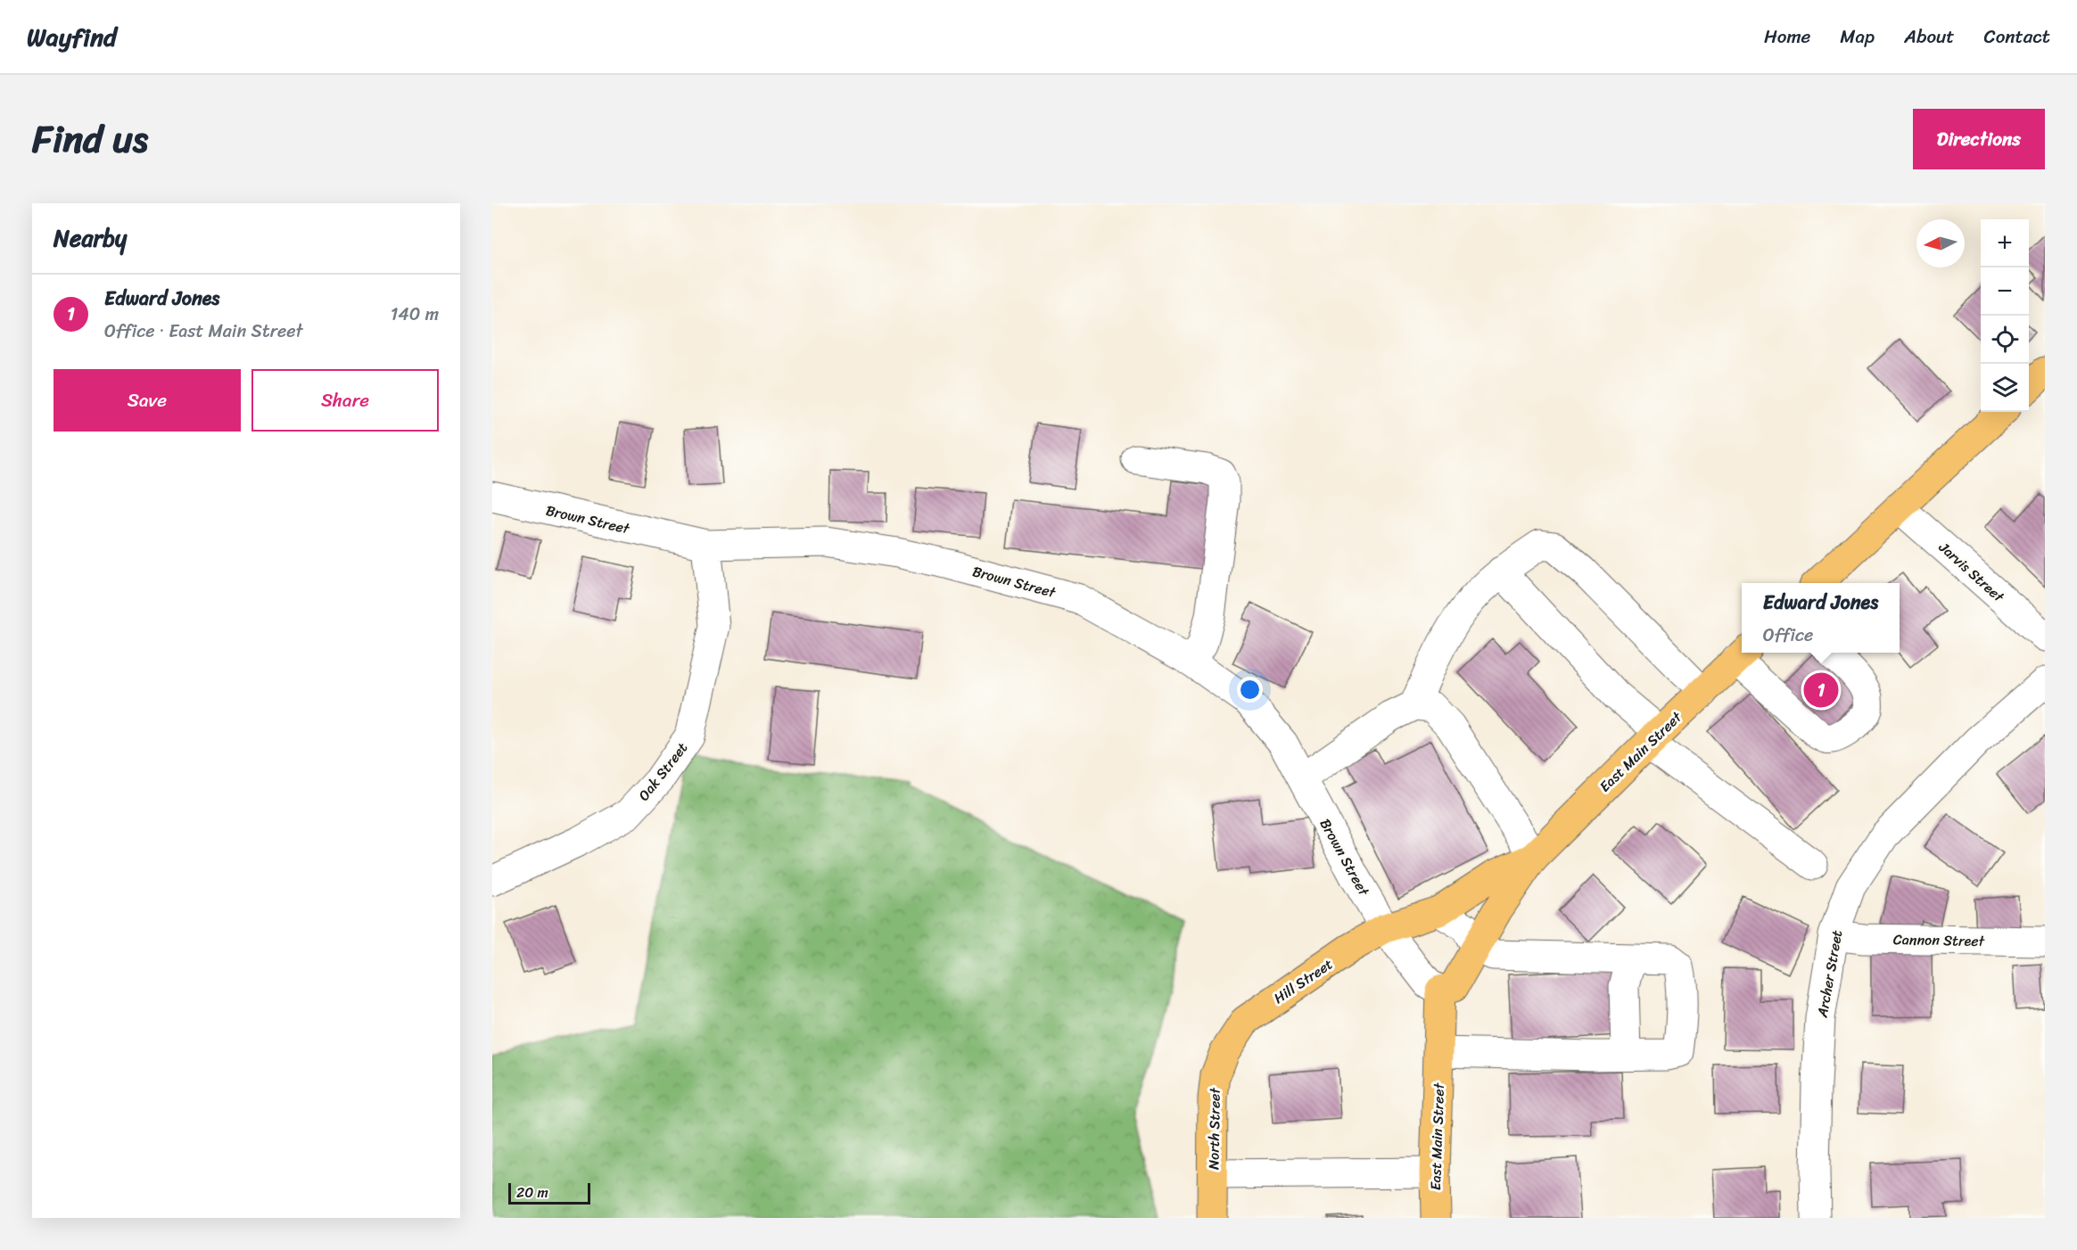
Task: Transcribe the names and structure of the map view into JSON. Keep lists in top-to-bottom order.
{
  "streets": {
    "main road": ["East Main Street", "Hill Street", "North Street"],
    "street": [
      "Brown Street",
      "Jarvis Street",
      "Oak Street",
      "Cannon Street",
      "Archer Street"
    ]
  },
  "crossings": [
    ["Brown Street", "East Main Street"],
    ["Brown Street", "Oak Street"],
    ["Brown Street", "Hill Street"],
    ["East Main Street", "Hill Street"],
    ["Cannon Street", "Archer Street"],
    ["Hill Street", "North Street"]
  ],
  "scale_bar": "20 m",
  "north": "left",
  "page": {
    "header": "Wayfind",
    "nav": [
      "Home",
      "Map",
      "About",
      "Contact"
    ],
    "title": "Find us",
    "buttons": [
      "Directions",
      ["Save", "Share"]
    ],
    "heading": "Nearby",
    "map_buttons": ["+", "−"],
    "list": [
      {
        "mark": "1",
        "name": "Edward Jones",
        "note": "Office · East Main Street",
        "value": "140 m"
      }
    ],
    "popup": ["Edward Jones", "Office"],
    "pins": "1",
    "scale": "20 m"
  }
}
